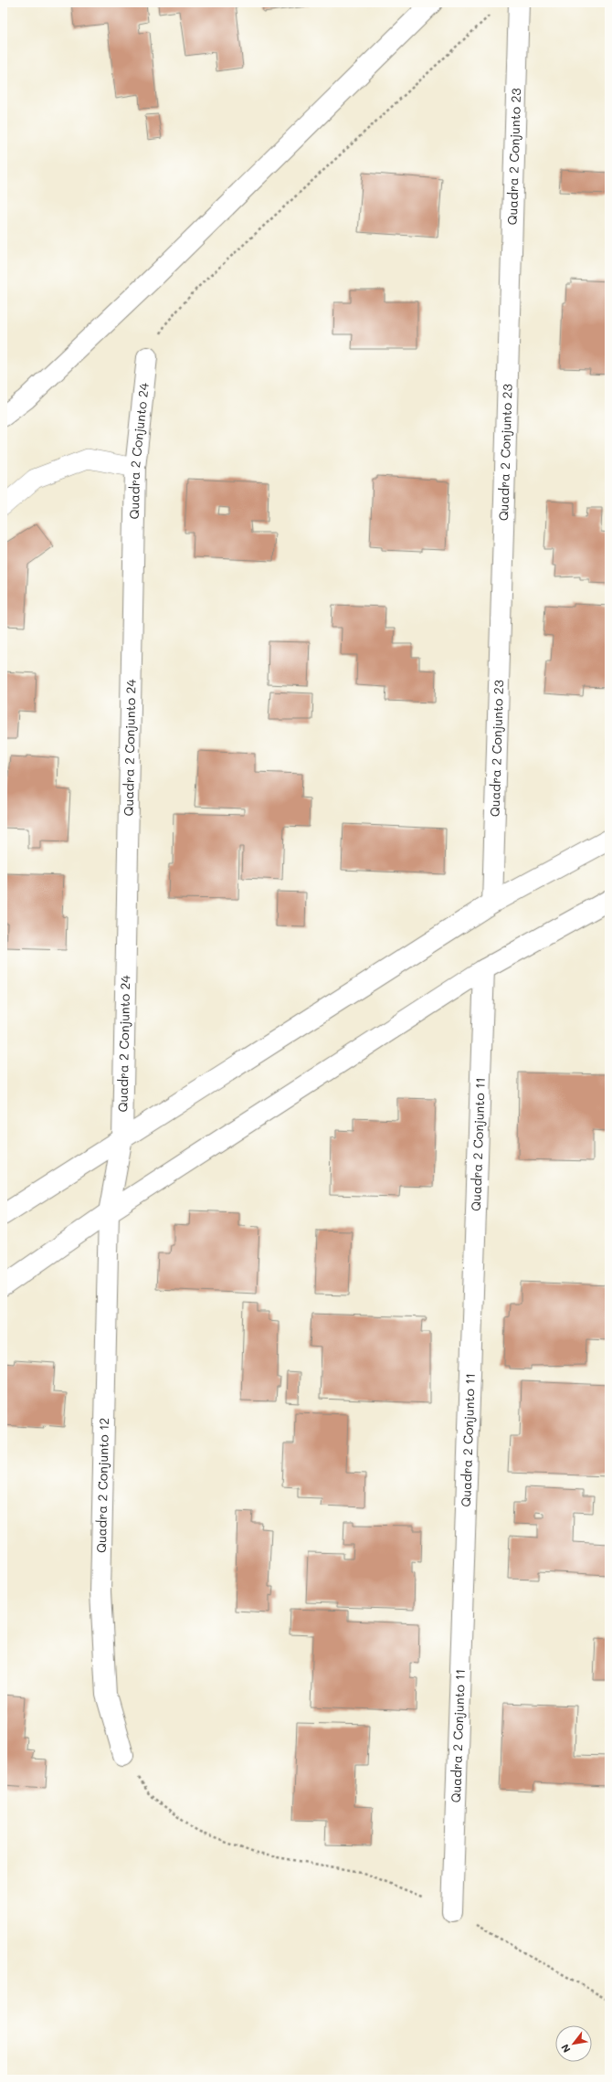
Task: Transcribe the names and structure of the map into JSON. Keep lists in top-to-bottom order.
{
  "streets": {
    "street": [
      "Quadra 2 Conjunto 23",
      "Quadra 2 Conjunto 24",
      "Quadra 2 Conjunto 11",
      "Quadra 2 Conjunto 12"
    ]
  },
  "crossings": [
    ["Quadra 2 Conjunto 24", "Quadra 2 Conjunto 12"]
  ],
  "north": "bottom left"
}
